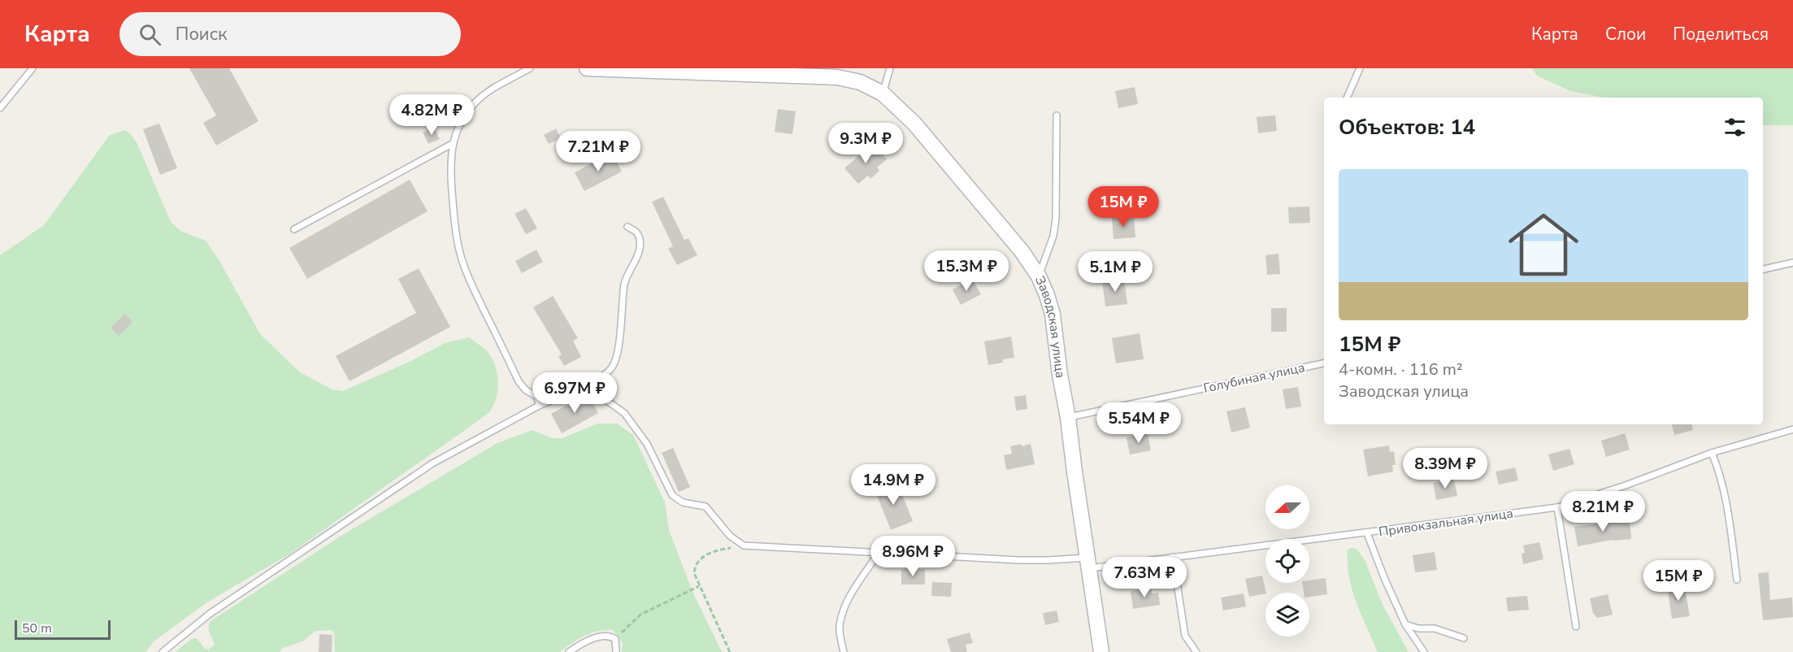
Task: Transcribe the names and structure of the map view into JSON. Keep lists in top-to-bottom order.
{
  "streets": {
    "street": ["Заводская улица"],
    "lane": ["Голубиная улица", "Привокзальная улица"]
  },
  "crossings": [
    ["Заводская улица", "Голубиная улица"],
    ["Заводская улица", "Привокзальная улица"]
  ],
  "scale_bar": "50 m",
  "north": "left",
  "page": {
    "header": "Карта",
    "search": "Поиск",
    "nav": ["Карта", "Слои", "Поделиться"],
    "price": [
      "4.82M ₽",
      "9.3M ₽",
      "7.21M ₽",
      "15M ₽",
      "15.3M ₽",
      "5.1M ₽",
      "6.97M ₽",
      "5.54M ₽",
      "8.39M ₽",
      "14.9M ₽",
      "8.21M ₽",
      "8.96M ₽",
      "7.63M ₽",
      "15M ₽"
    ],
    "heading": "Объектов: 14",
    "list": [
      {
        "name": "15M ₽",
        "note": "4-комн. · 116 m² · Заводская улица"
      }
    ],
    "scale": "50 m"
  }
}
